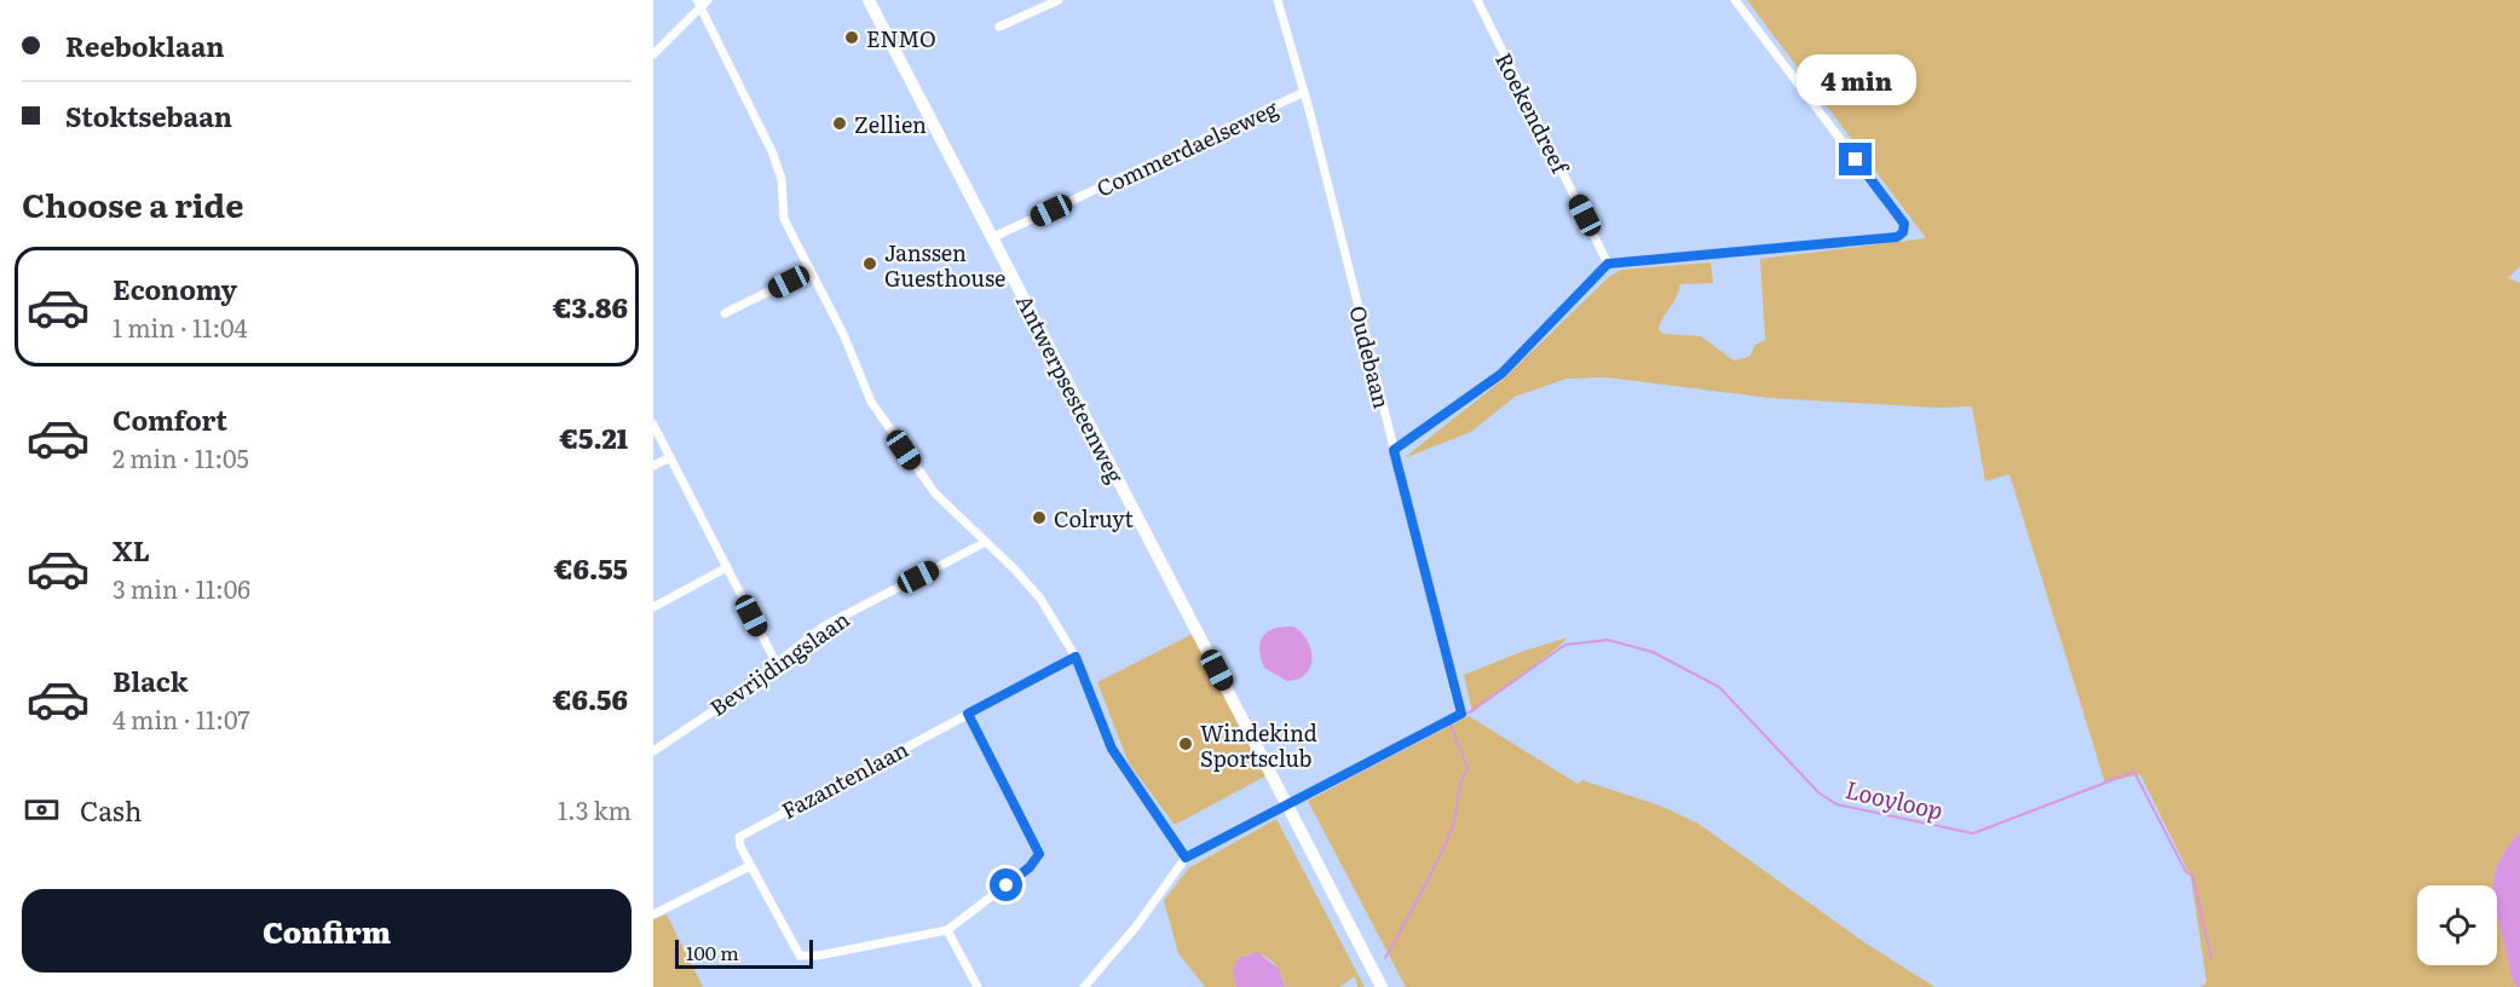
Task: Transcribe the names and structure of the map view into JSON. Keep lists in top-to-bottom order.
{
  "streets": {
    "main road": ["Antwerpsesteenweg"],
    "street": [
      "Roekendreef",
      "Commerdaelseweg",
      "Oudebaan",
      "Bevrijdingslaan",
      "Fazantenlaan"
    ]
  },
  "crossings": [
    ["Commerdaelseweg", "Oudebaan"],
    ["Commerdaelseweg", "Antwerpsesteenweg"],
    ["Oudebaan", "Antwerpsesteenweg"]
  ],
  "water": ["Looyloop"],
  "places": [
    "ENMO",
    "Zellien",
    "Janssen Guesthouse",
    "Colruyt",
    "Windekind Sportsclub"
  ],
  "scale_bar": "100 m",
  "page": {
    "banner": ["Reeboklaan", "Stoktsebaan"],
    "bubble": "4 min",
    "heading": "Choose a ride",
    "list": [
      {
        "name": "Economy",
        "note": "1 min · 11:04",
        "value": "€3.86"
      },
      {
        "name": "Comfort",
        "note": "2 min · 11:05",
        "value": "€5.21"
      },
      {
        "name": "XL",
        "note": "3 min · 11:06",
        "value": "€6.55"
      },
      {
        "name": "Black",
        "note": "4 min · 11:07",
        "value": "€6.56"
      }
    ],
    "pay": ["Cash", "1.3 km"],
    "buttons": "Confirm",
    "scale": "100 m"
  }
}
